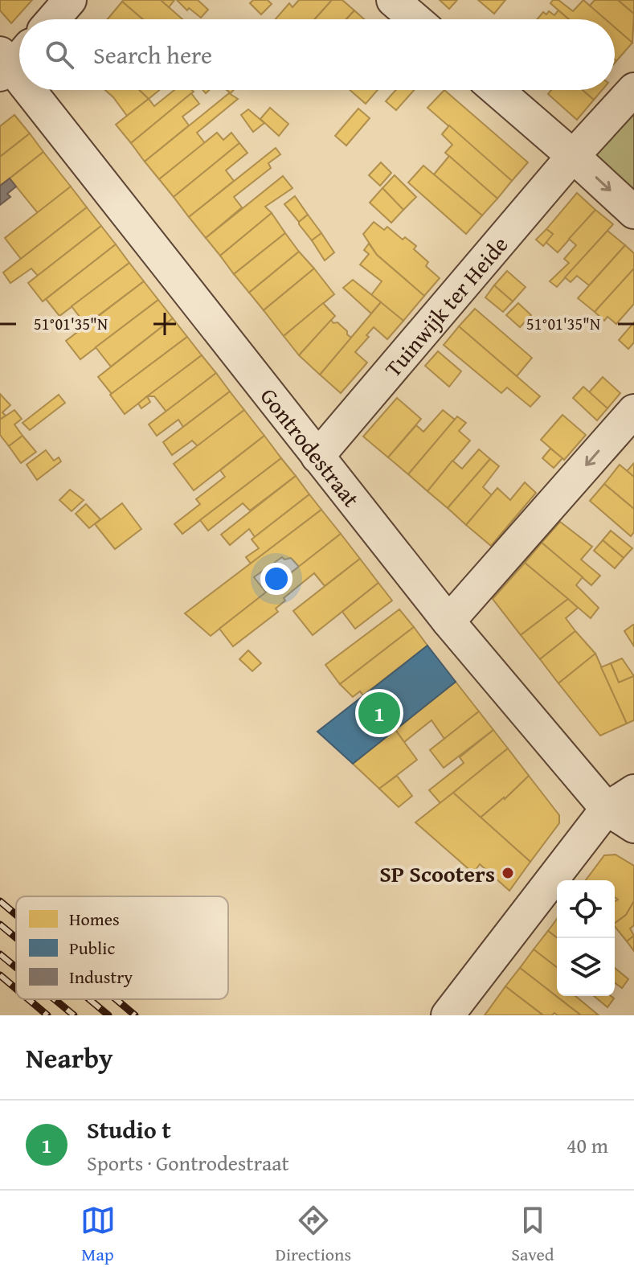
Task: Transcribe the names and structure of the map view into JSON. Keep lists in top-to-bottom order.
{
  "streets": {
    "street": ["Tuinwijk ter Heide", "Gontrodestraat"]
  },
  "crossings": [
    ["Tuinwijk ter Heide", "Gontrodestraat"]
  ],
  "places": ["SP Scooters"],
  "legend": ["Homes", "Public", "Industry"],
  "page": {
    "search": "Search here",
    "pins": "1",
    "heading": "Nearby",
    "list": [
      {
        "mark": "1",
        "name": "Studio t",
        "note": "Sports · Gontrodestraat",
        "value": "40 m"
      }
    ],
    "nav": ["Map", "Directions", "Saved"]
  },
  "coordinates": ["51°01'35\"N"]
}
